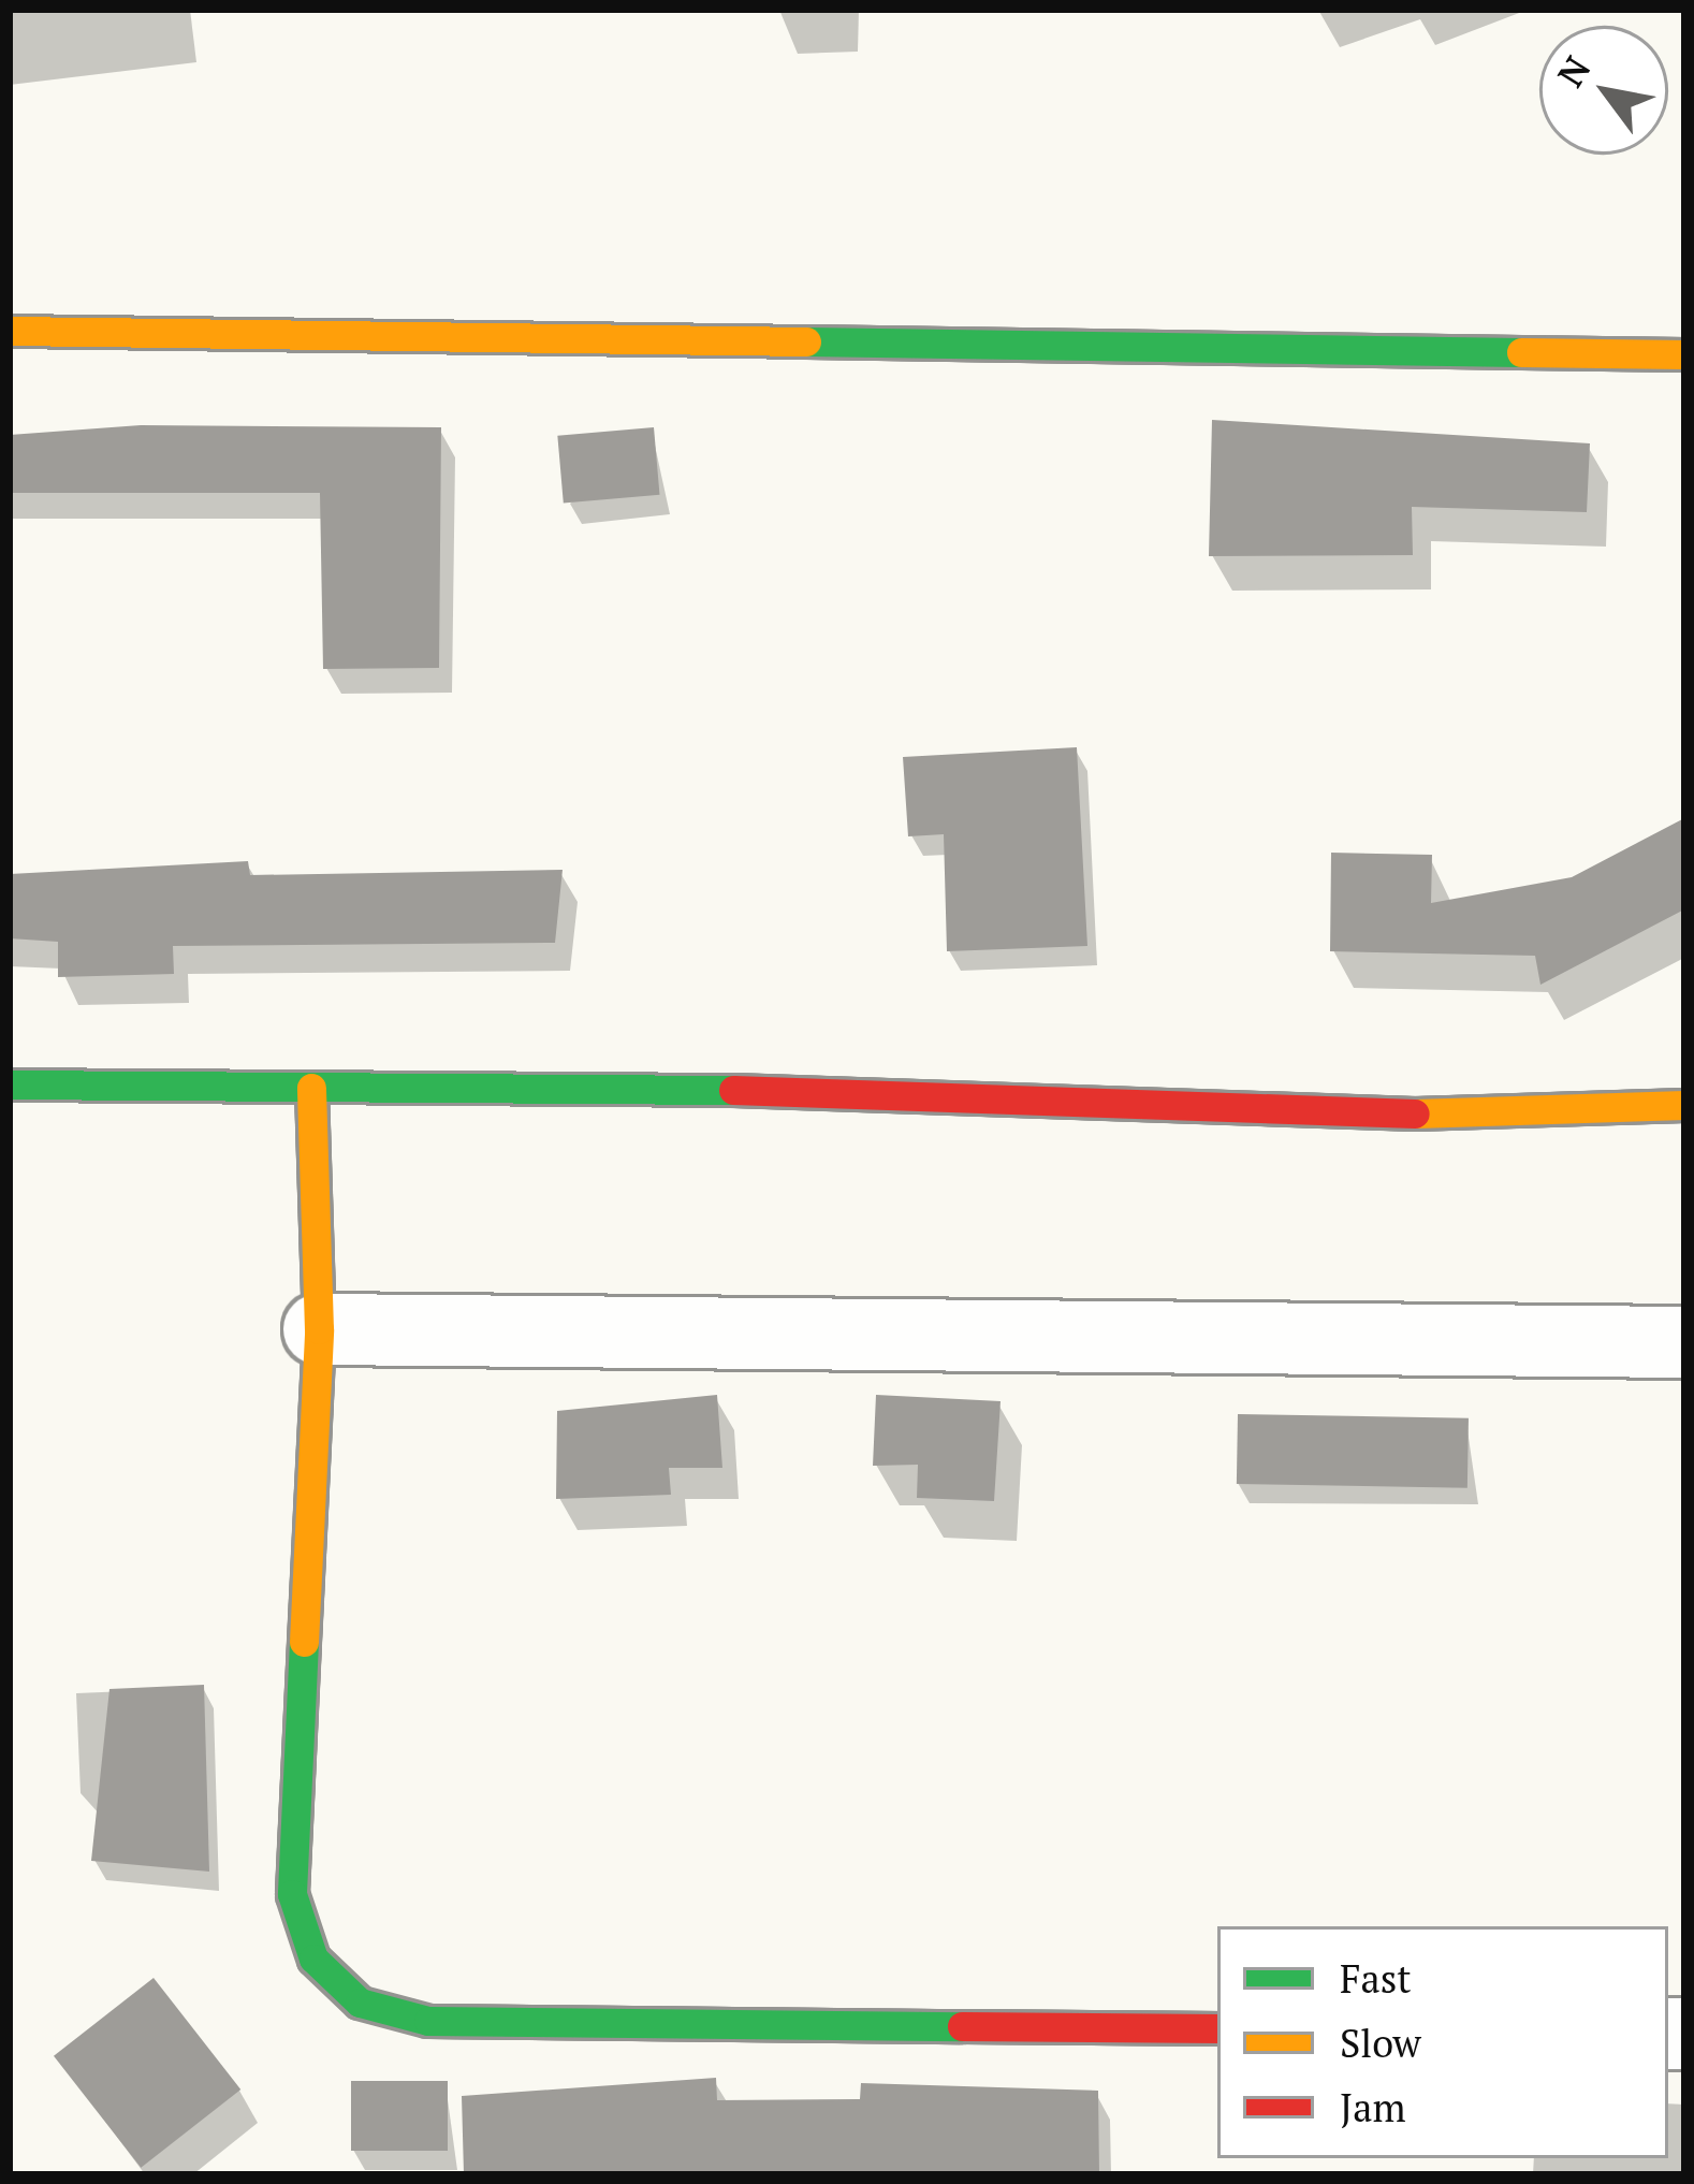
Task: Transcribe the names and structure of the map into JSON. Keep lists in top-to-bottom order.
{
  "legend": ["Fast", "Slow", "Jam"],
  "north": "top left"
}
